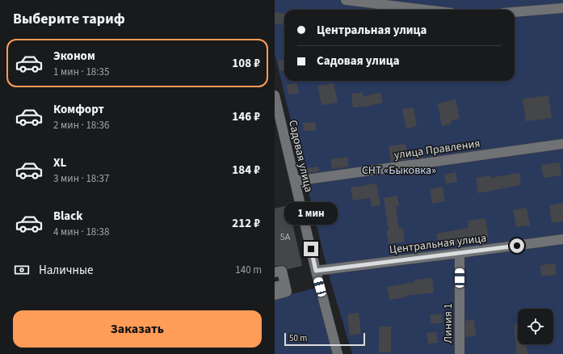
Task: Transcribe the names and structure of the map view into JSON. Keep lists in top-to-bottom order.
{
  "streets": {
    "street": [
      "улица Правления",
      "Садовая улица",
      "Центральная улица",
      "Линия 1"
    ]
  },
  "crossings": [
    ["улица Правления", "Садовая улица"],
    ["Садовая улица", "Центральная улица"],
    ["Центральная улица", "Линия 1"]
  ],
  "parks": ["СНТ «Быковка»"],
  "house_numbers": ["5А"],
  "scale_bar": "50 m",
  "page": {
    "heading": "Выберите тариф",
    "banner": ["Центральная улица", "Садовая улица"],
    "list": [
      {
        "name": "Эконом",
        "note": "1 мин · 18:35",
        "value": "108 ₽"
      },
      {
        "name": "Комфорт",
        "note": "2 мин · 18:36",
        "value": "146 ₽"
      },
      {
        "name": "XL",
        "note": "3 мин · 18:37",
        "value": "184 ₽"
      },
      {
        "name": "Black",
        "note": "4 мин · 18:38",
        "value": "212 ₽"
      }
    ],
    "bubble": "1 мин",
    "pay": ["Наличные", "140 m"],
    "buttons": "Заказать",
    "scale": "50 m"
  }
}
